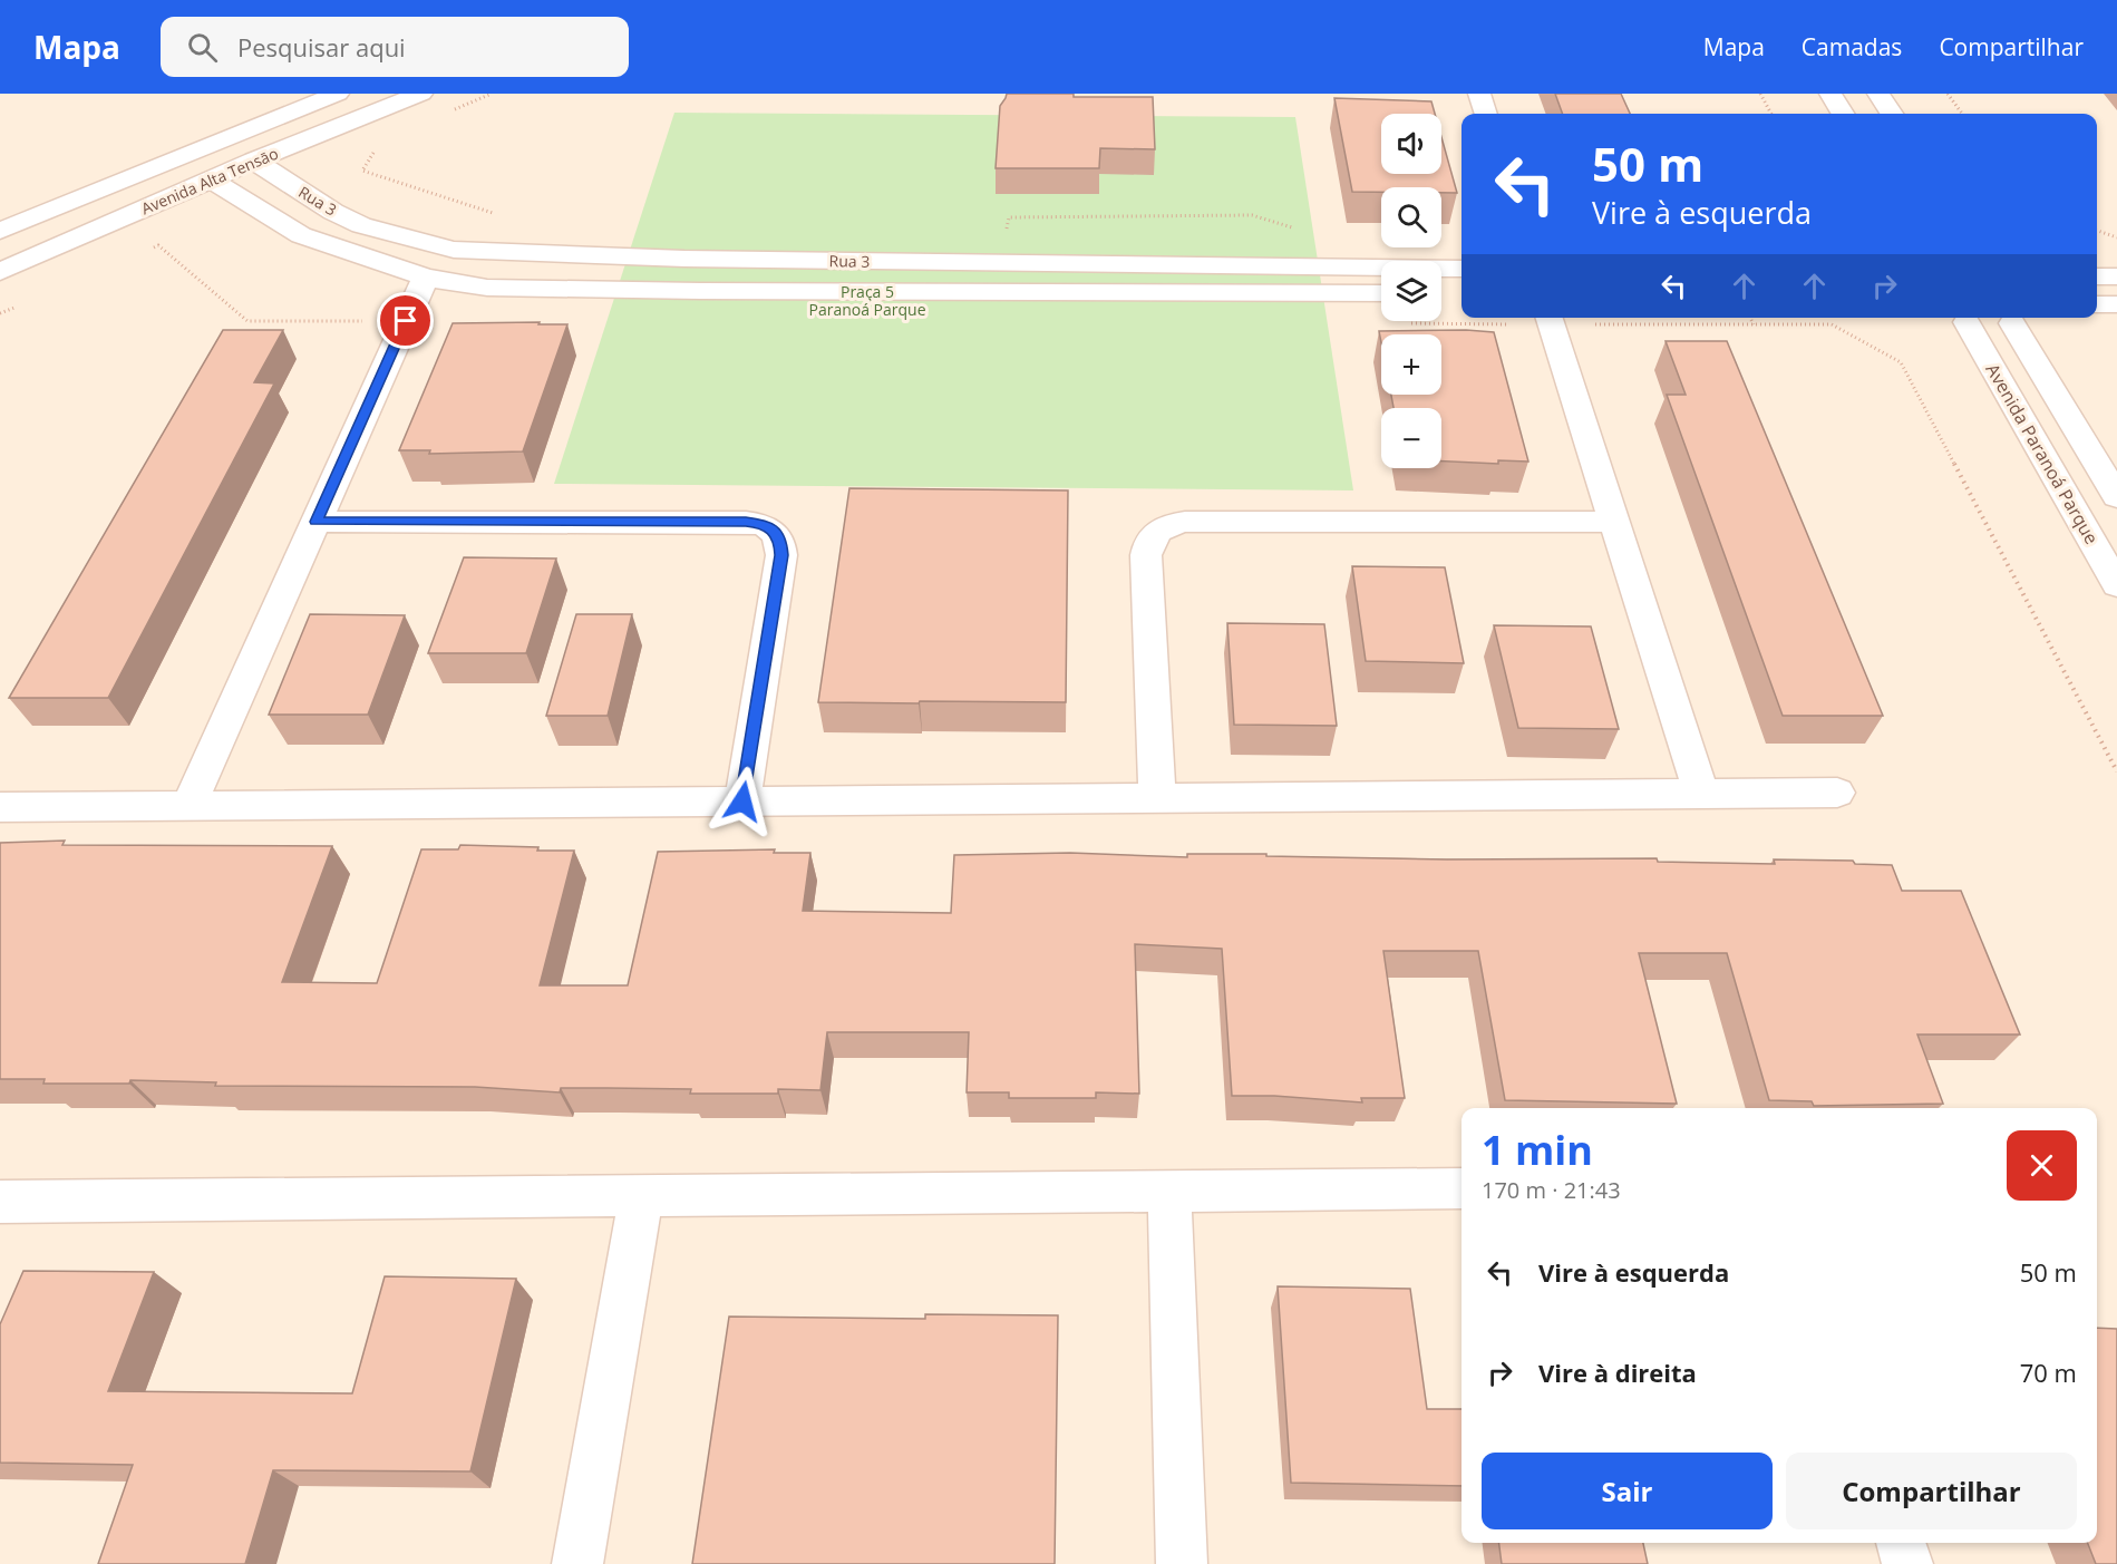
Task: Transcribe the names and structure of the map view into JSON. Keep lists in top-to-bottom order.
{
  "streets": {
    "street": ["Avenida Alta Tensāo", "Rua 3", "Avenida Paranoá Parque"]
  },
  "crossings": [
    ["Avenida Alta Tensāo", "Rua 3"]
  ],
  "parks": ["Praça 5 Paranoá Parque"],
  "page": {
    "header": "Mapa",
    "search": "Pesquisar aqui",
    "nav": ["Mapa", "Camadas", "Compartilhar"],
    "map_buttons": ["+", "−"],
    "turn": ["50 m", "Vire à esquerda"],
    "heading": ["1 min", "170 m · 21:43"],
    "list": [
      {
        "name": "Vire à esquerda",
        "value": "50 m"
      },
      {
        "name": "Vire à direita",
        "value": "70 m"
      }
    ],
    "buttons": ["Sair", "Compartilhar"]
  }
}
